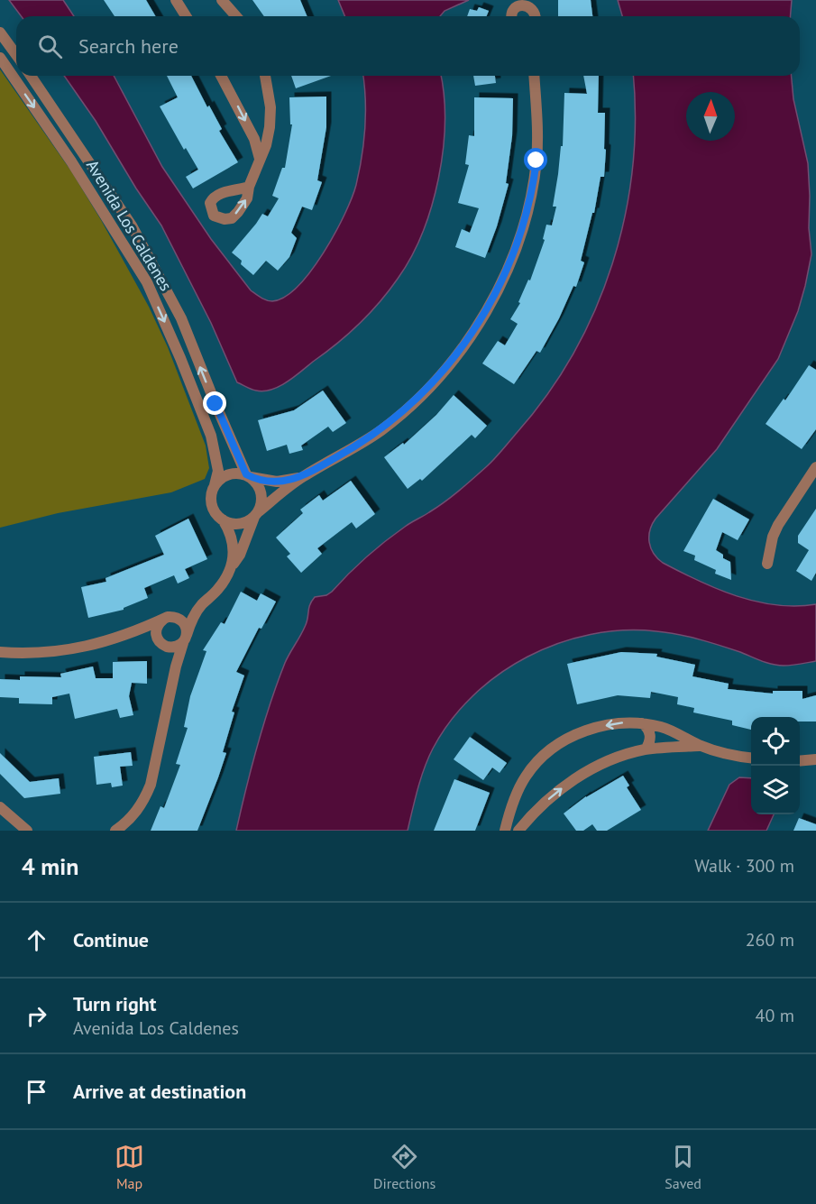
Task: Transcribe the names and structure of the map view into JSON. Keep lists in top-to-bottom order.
{
  "streets": {
    "street": ["Avenida Los Caldenes"]
  },
  "north": "top",
  "page": {
    "search": "Search here",
    "heading": ["4 min", "Walk · 300 m"],
    "list": [
      ["Continue", "260 m"],
      ["Turn right", "Avenida Los Caldenes", "40 m"],
      "Arrive at destination"
    ],
    "nav": ["Map", "Directions", "Saved"]
  }
}
